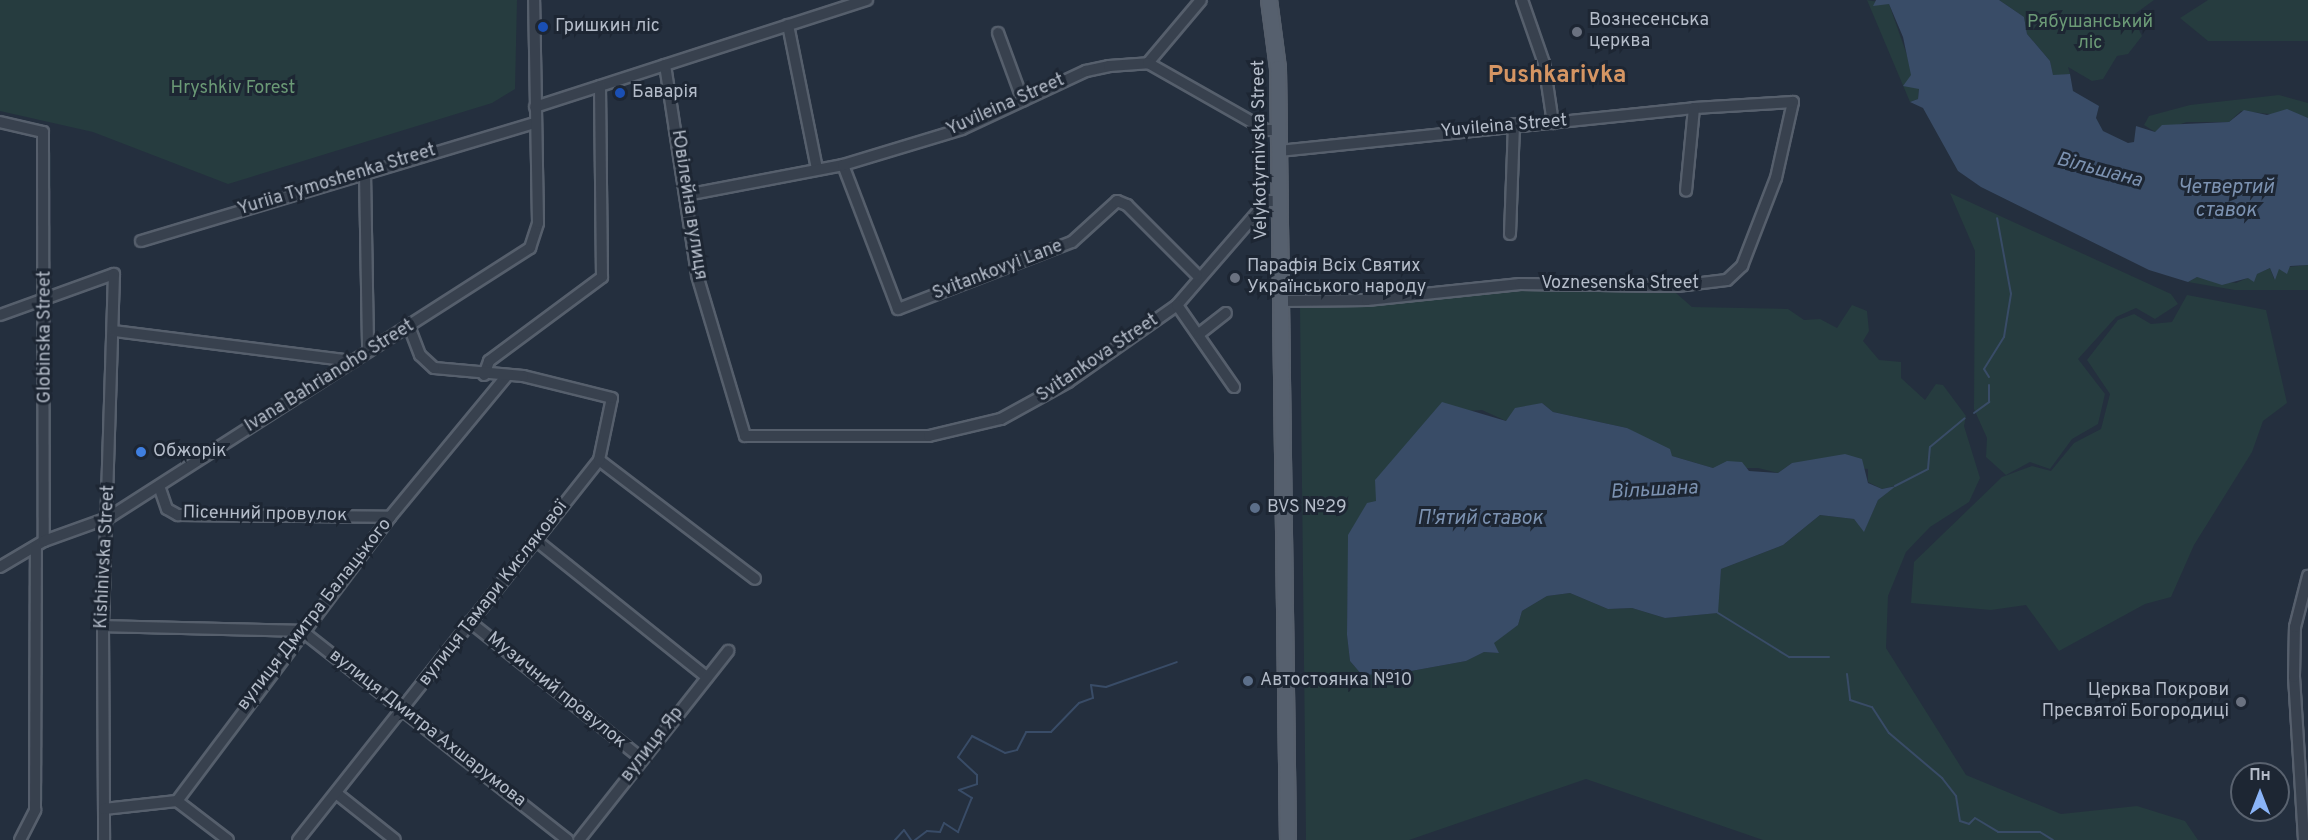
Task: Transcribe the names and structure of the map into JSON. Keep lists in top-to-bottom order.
{
  "streets": {
    "main road": ["Velykotyrnivska Street"],
    "street": [
      "Yuvileina Street",
      "Yuriia Tymoshenka Street",
      "Ювілейна вулиця",
      "Svitankovyi Lane",
      "Voznesenska Street",
      "Globinska Street",
      "Svitankova Street",
      "Ivana Bahrianoho Street",
      "Пісенний провулок",
      "Kishinivska Street",
      "вулиця Тамари Кислякової",
      "вулиця Дмитра Балацького",
      "Музичний провулок",
      "вулиця Дмитра Ахшарумова",
      "вулиця Яр"
    ]
  },
  "crossings": [
    ["Yuvileina Street", "Velykotyrnivska Street"],
    ["Yuvileina Street", "Ювілейна вулиця"],
    ["Yuvileina Street", "Svitankovyi Lane"],
    ["Yuvileina Street", "Voznesenska Street"],
    ["Velykotyrnivska Street", "Voznesenska Street"],
    ["Velykotyrnivska Street", "Svitankova Street"],
    ["Yuriia Tymoshenka Street", "Ivana Bahrianoho Street"],
    ["Ювілейна вулиця", "Svitankova Street"],
    ["Svitankovyi Lane", "Svitankova Street"],
    ["Globinska Street", "Ivana Bahrianoho Street"],
    ["Globinska Street", "Kishinivska Street"],
    ["Ivana Bahrianoho Street", "Пісенний провулок"],
    ["Ivana Bahrianoho Street", "Kishinivska Street"],
    ["Пісенний провулок", "вулиця Дмитра Балацького"],
    ["вулиця Тамари Кислякової", "Музичний провулок"],
    ["вулиця Тамари Кислякової", "вулиця Дмитра Ахшарумова"],
    ["вулиця Дмитра Балацького", "вулиця Дмитра Ахшарумова"],
    ["Музичний провулок", "вулиця Яр"]
  ],
  "districts": ["Pushkarivka"],
  "water": ["Вільшана", "Четвертий ставок", "П'ятий ставок"],
  "parks": ["Рябушанський ліс", "Hryshkiv Forest"],
  "places": [
    "Гришкин ліс",
    "Вознесенська церква",
    "Баварія",
    "Парафія Всіх Святих Українського народу",
    "Обжорік",
    "BVS №29",
    "Автостоянка №10",
    "Церква Покрови Пресвятої Богородиці"
  ],
  "north": "top"
}
